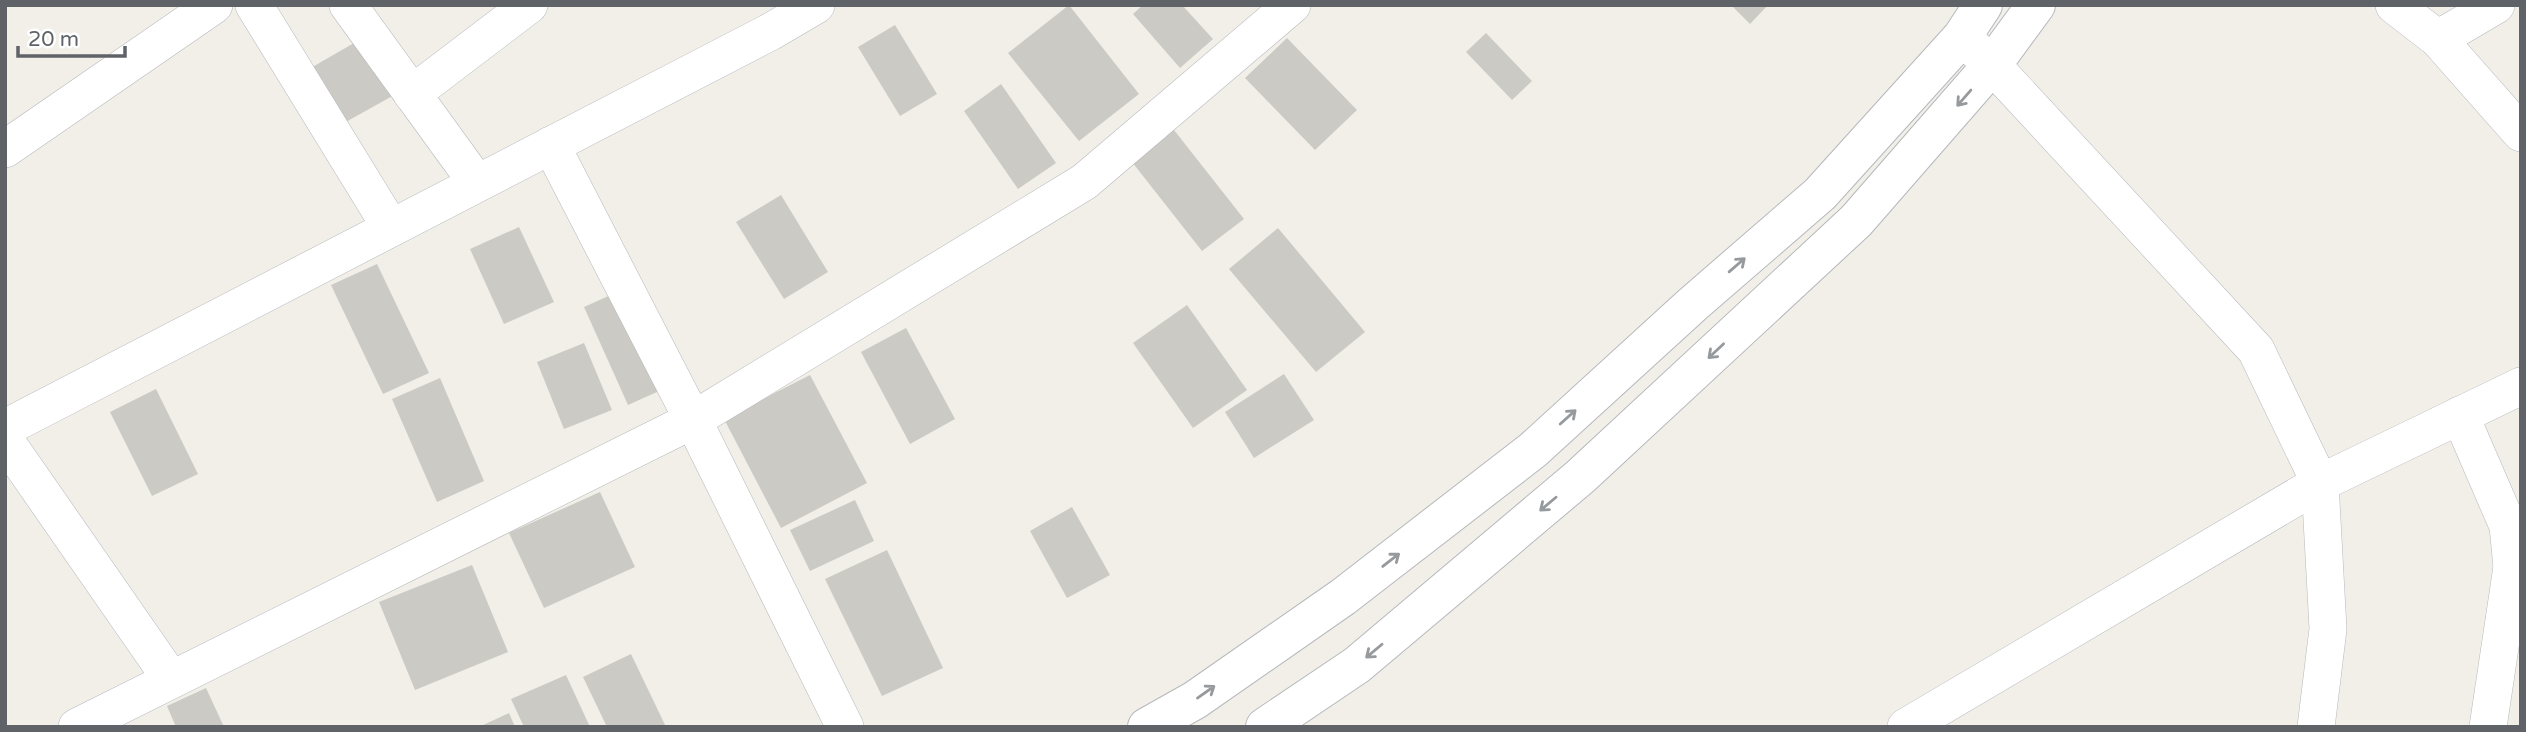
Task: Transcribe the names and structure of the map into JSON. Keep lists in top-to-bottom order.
{
  "scale_bar": "20 m"
}
